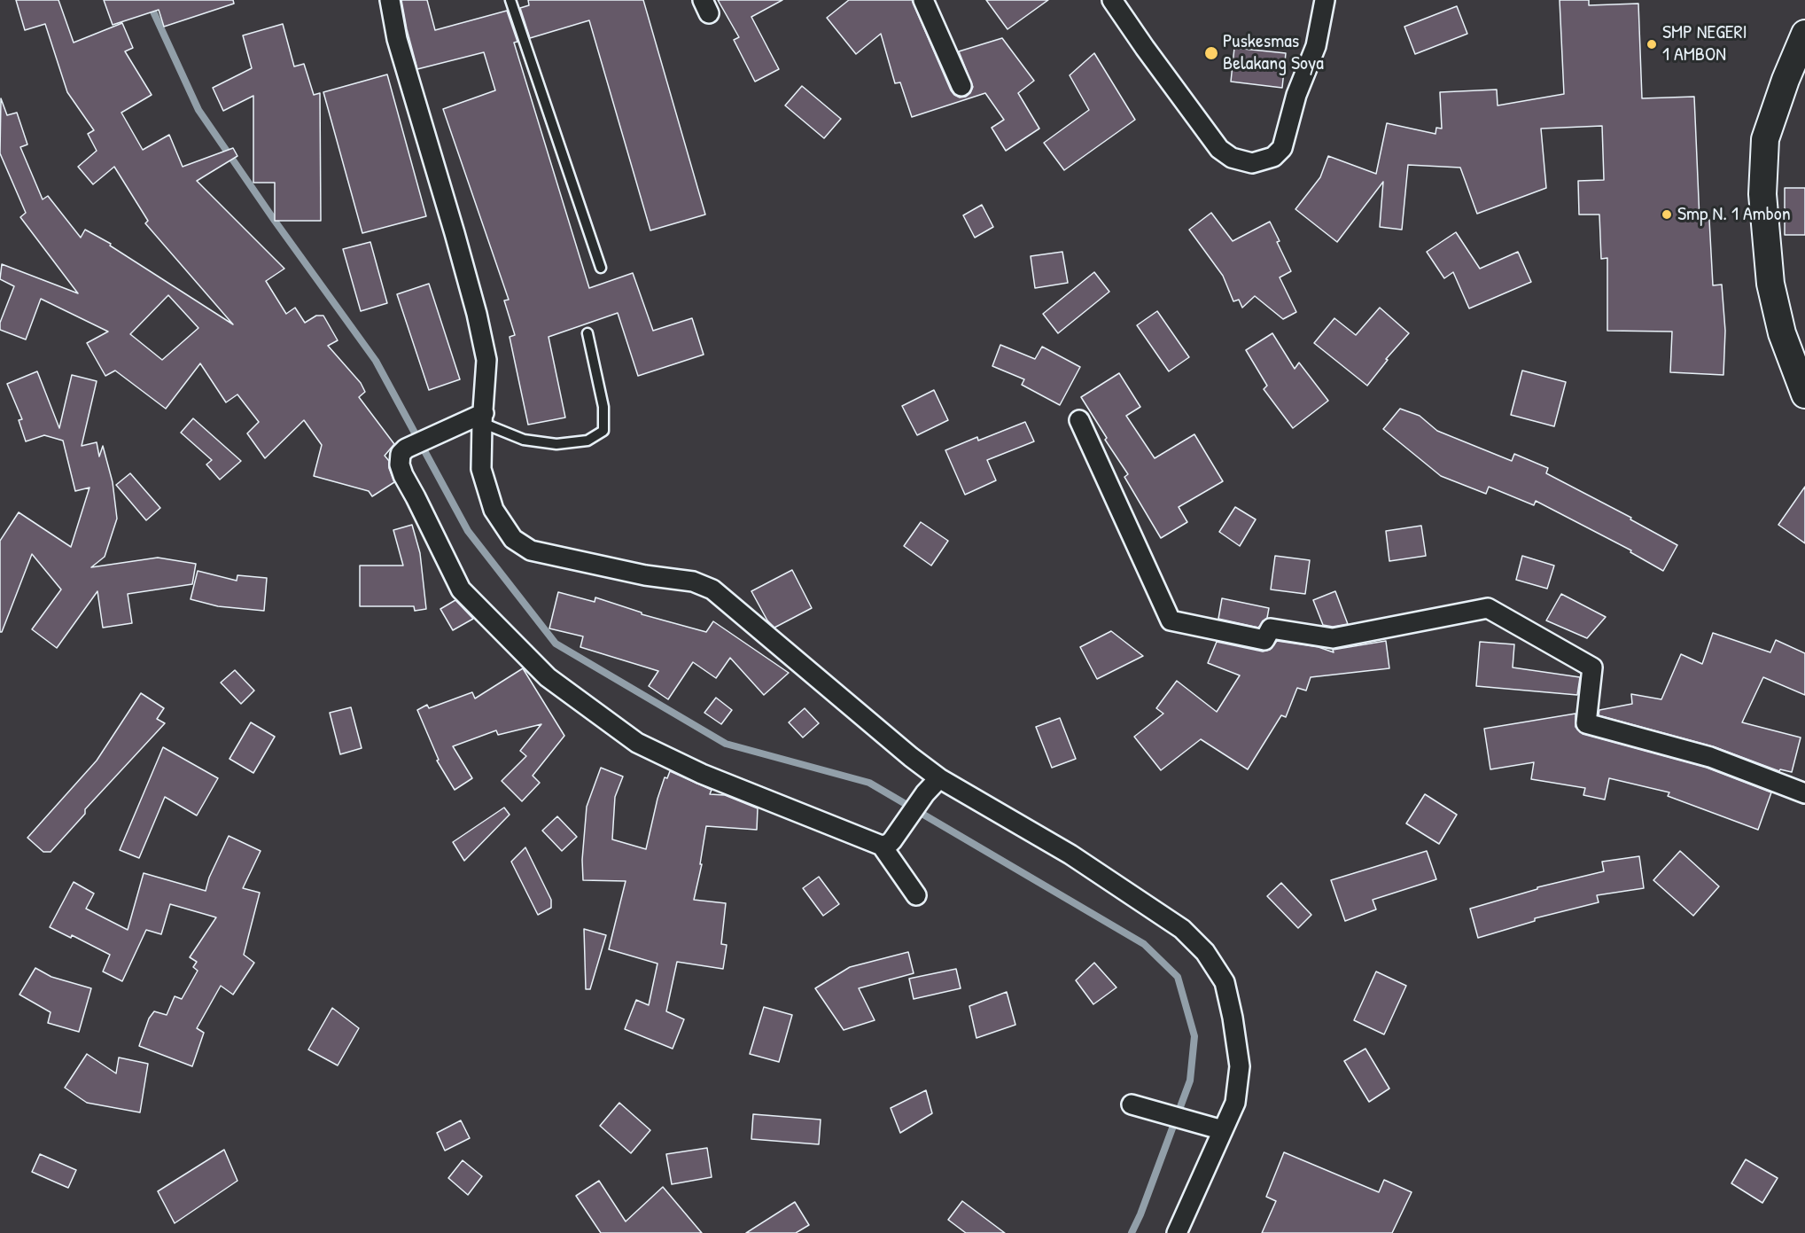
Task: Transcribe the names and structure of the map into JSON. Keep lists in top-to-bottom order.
{
  "places": ["SMP NEGERI 1 AMBON", "Puskesmas Belakang Soya", "Smp N. 1 Ambon"]
}
